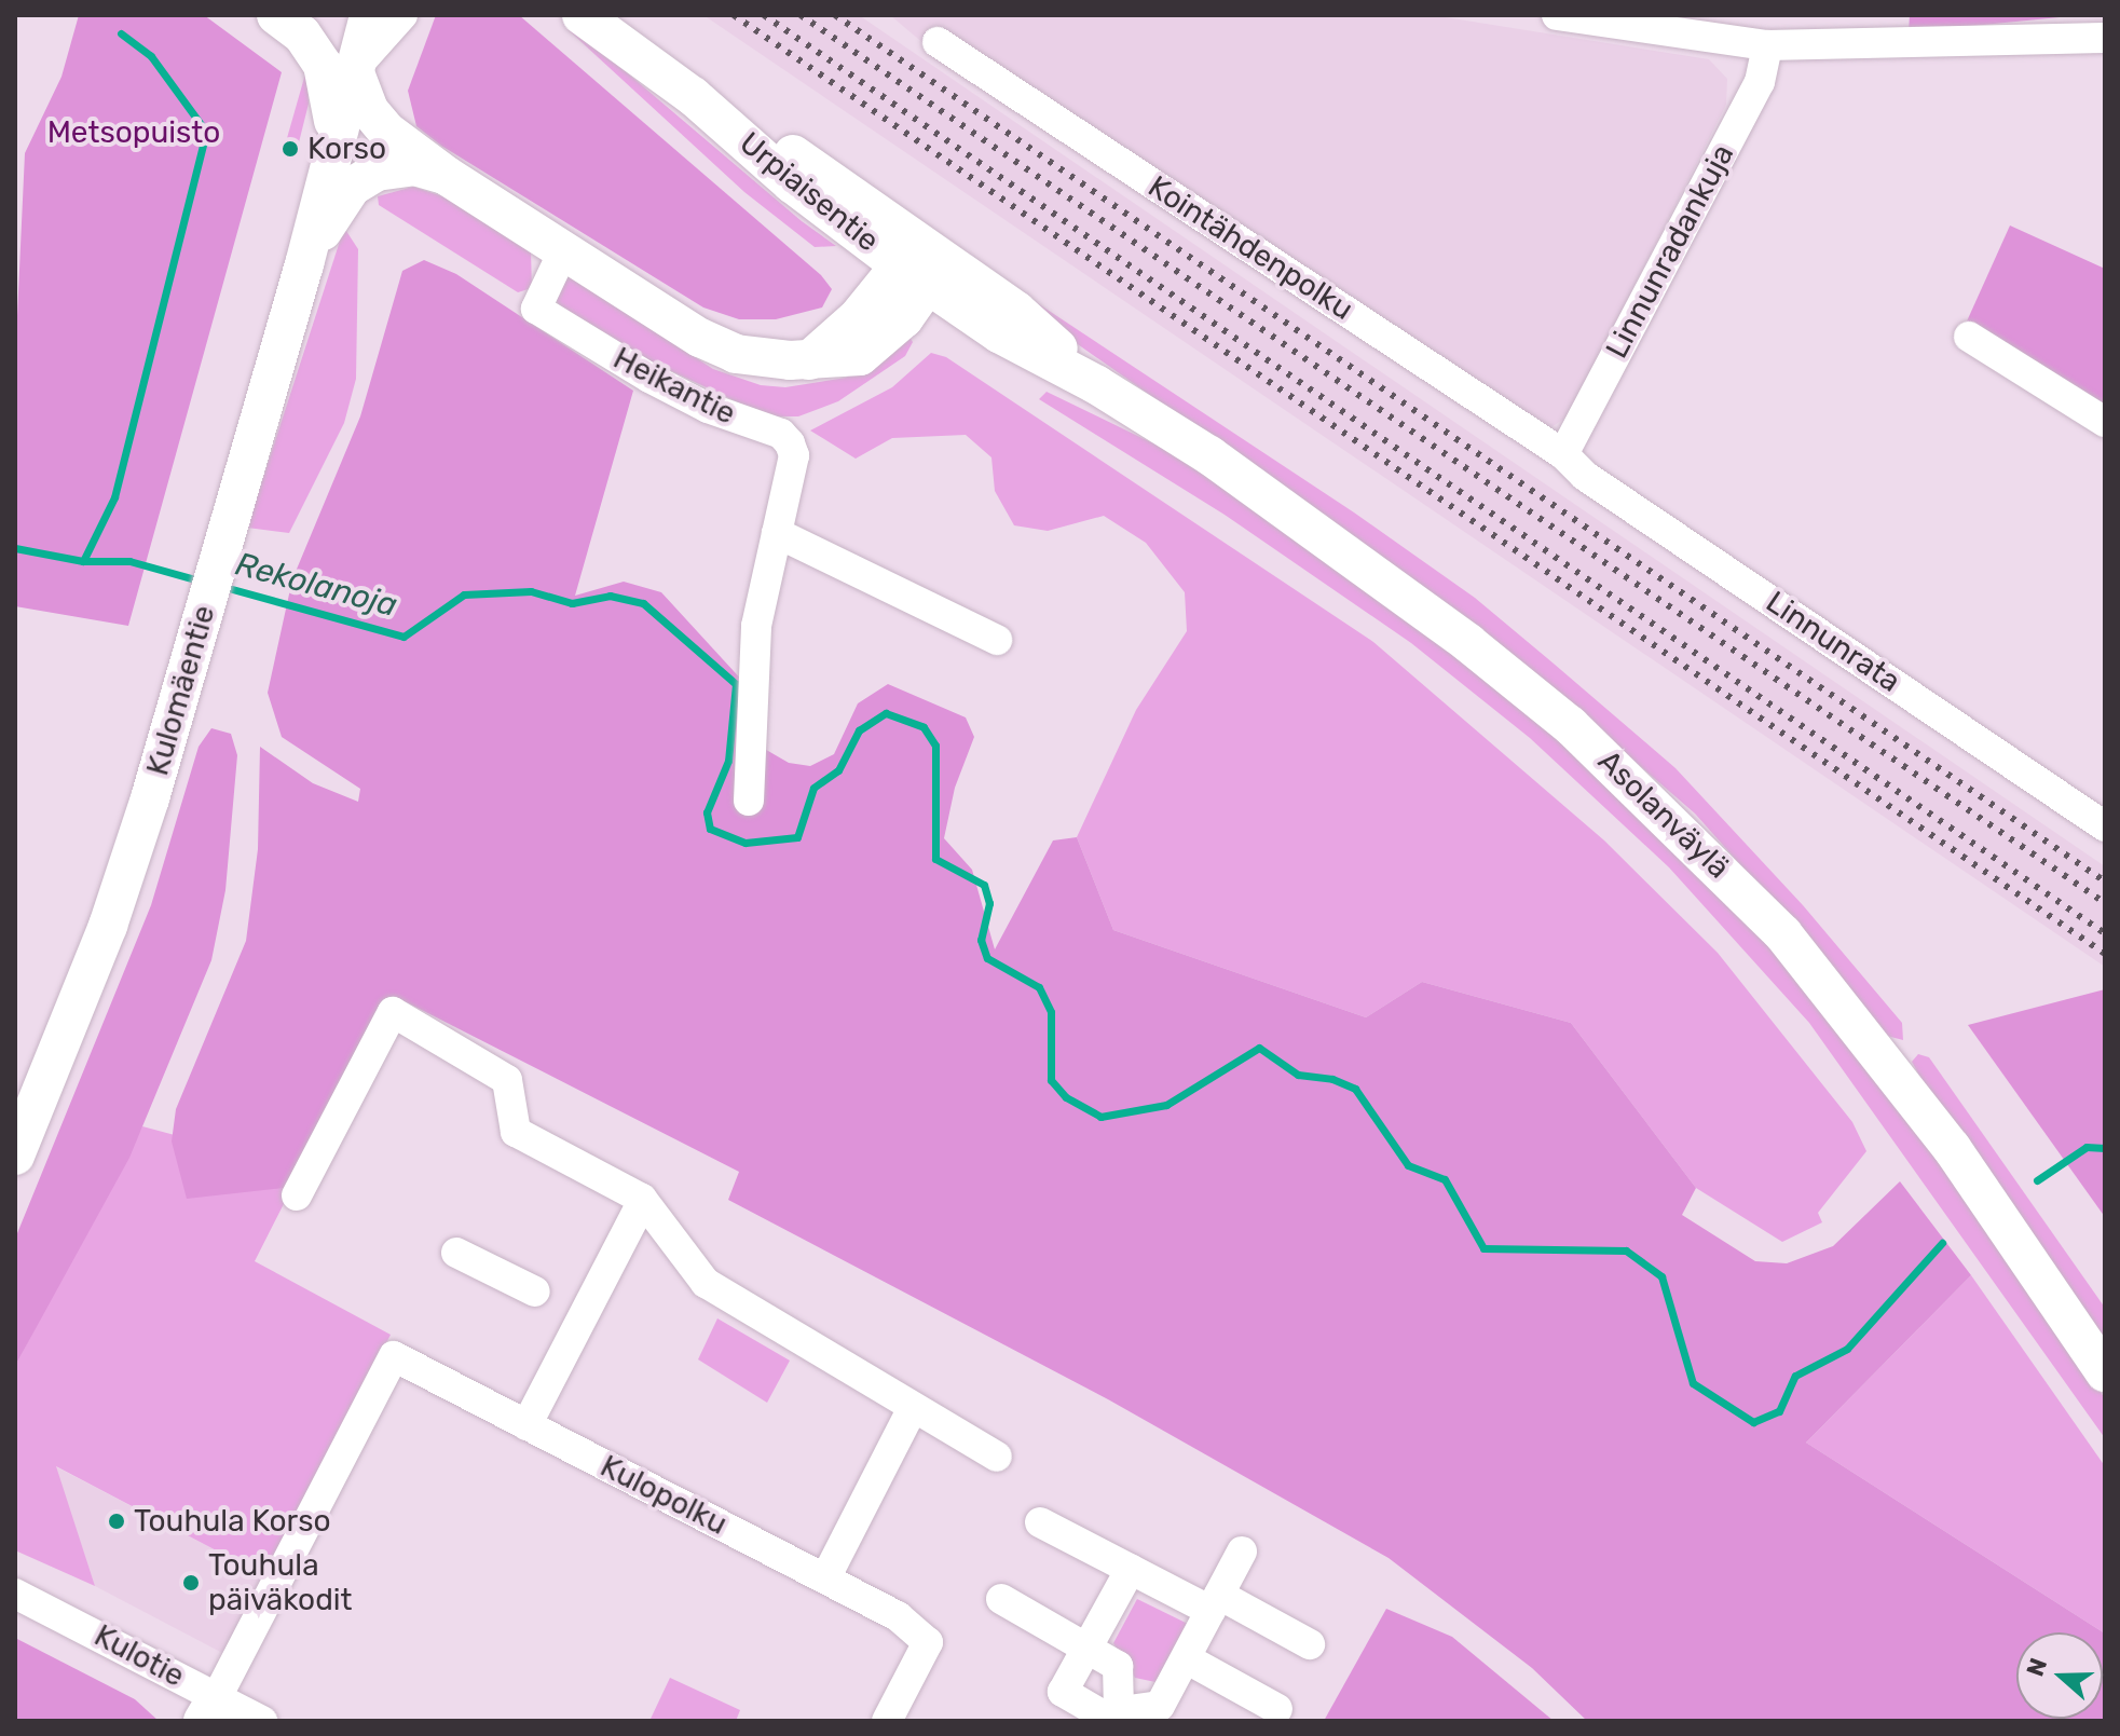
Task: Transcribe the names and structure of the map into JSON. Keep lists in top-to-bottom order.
{
  "streets": {
    "main road": ["Urpiaisentie", "Kulomäentie", "Asolanväylä"],
    "street": [
      "Kointähdenpolku",
      "Linnunradankuja",
      "Heikantie",
      "Linnunrata",
      "Kulopolku",
      "Kulotie"
    ]
  },
  "crossings": [
    ["Urpiaisentie", "Asolanväylä"],
    ["Kointähdenpolku", "Linnunradankuja"],
    ["Kointähdenpolku", "Linnunrata"],
    ["Linnunradankuja", "Linnunrata"],
    ["Kulopolku", "Kulotie"]
  ],
  "water": ["Rekolanoja"],
  "parks": ["Metsopuisto"],
  "places": ["Korso", "Touhula Korso", "Touhula päiväkodit"],
  "north": "left"
}
